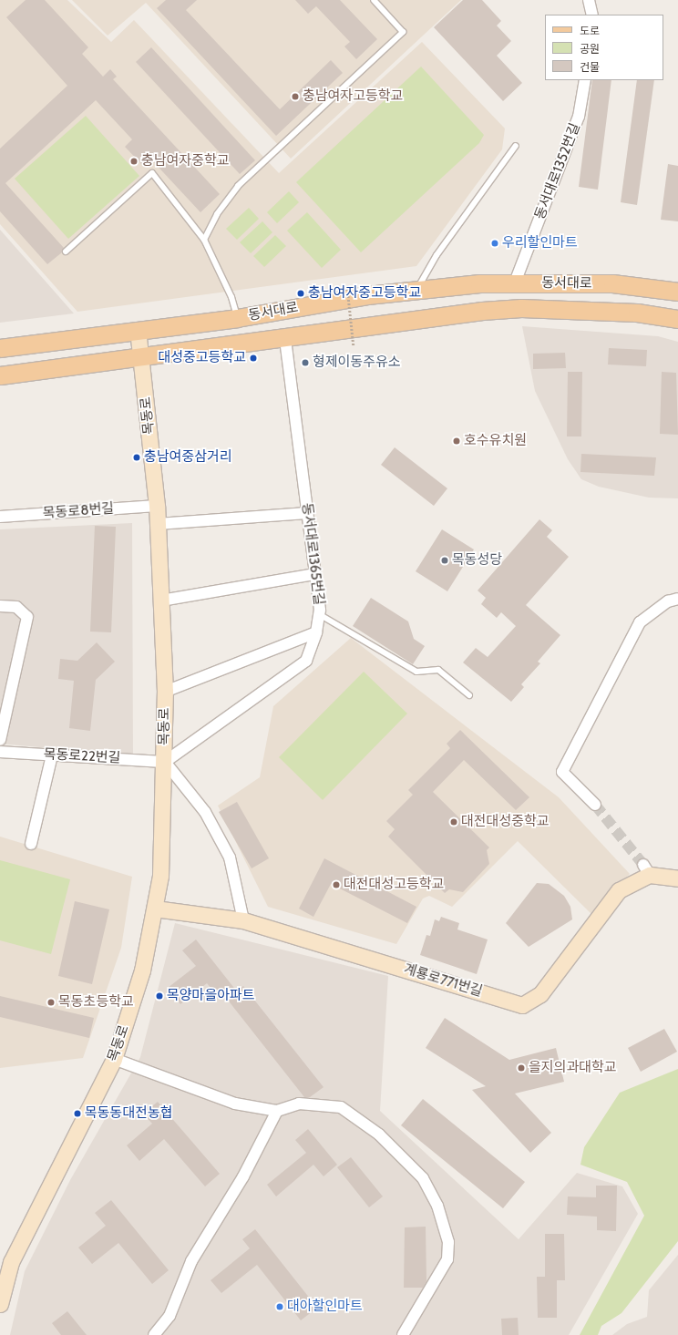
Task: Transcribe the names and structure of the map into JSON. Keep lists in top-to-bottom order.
{
  "streets": {
    "main road": ["동서대로", "목동로", "계룡로771번길"],
    "street": [
      "동서대로1352번길",
      "목동로8번길",
      "동서대로1365번길",
      "목동로22번길"
    ]
  },
  "crossings": [
    ["동서대로1352번길", "동서대로"],
    ["동서대로", "목동로"],
    ["동서대로", "동서대로1365번길"],
    ["목동로", "목동로8번길"],
    ["목동로", "동서대로1365번길"],
    ["목동로", "목동로22번길"],
    ["목동로", "계룡로771번길"],
    ["동서대로1365번길", "목동로22번길"]
  ],
  "places": [
    "충남여자고등학교",
    "충남여자중학교",
    "우리할인마트",
    "충남여자중고등학교",
    "대성중고등학교",
    "형제이동주유소",
    "호수유치원",
    "충남여중삼거리",
    "목동성당",
    "대전대성중학교",
    "대전대성고등학교",
    "목양마을아파트",
    "목동초등학교",
    "을지의과대학교",
    "목동동대전농협",
    "대아할인마트"
  ],
  "legend": ["도로", "공원", "건물"]
}
